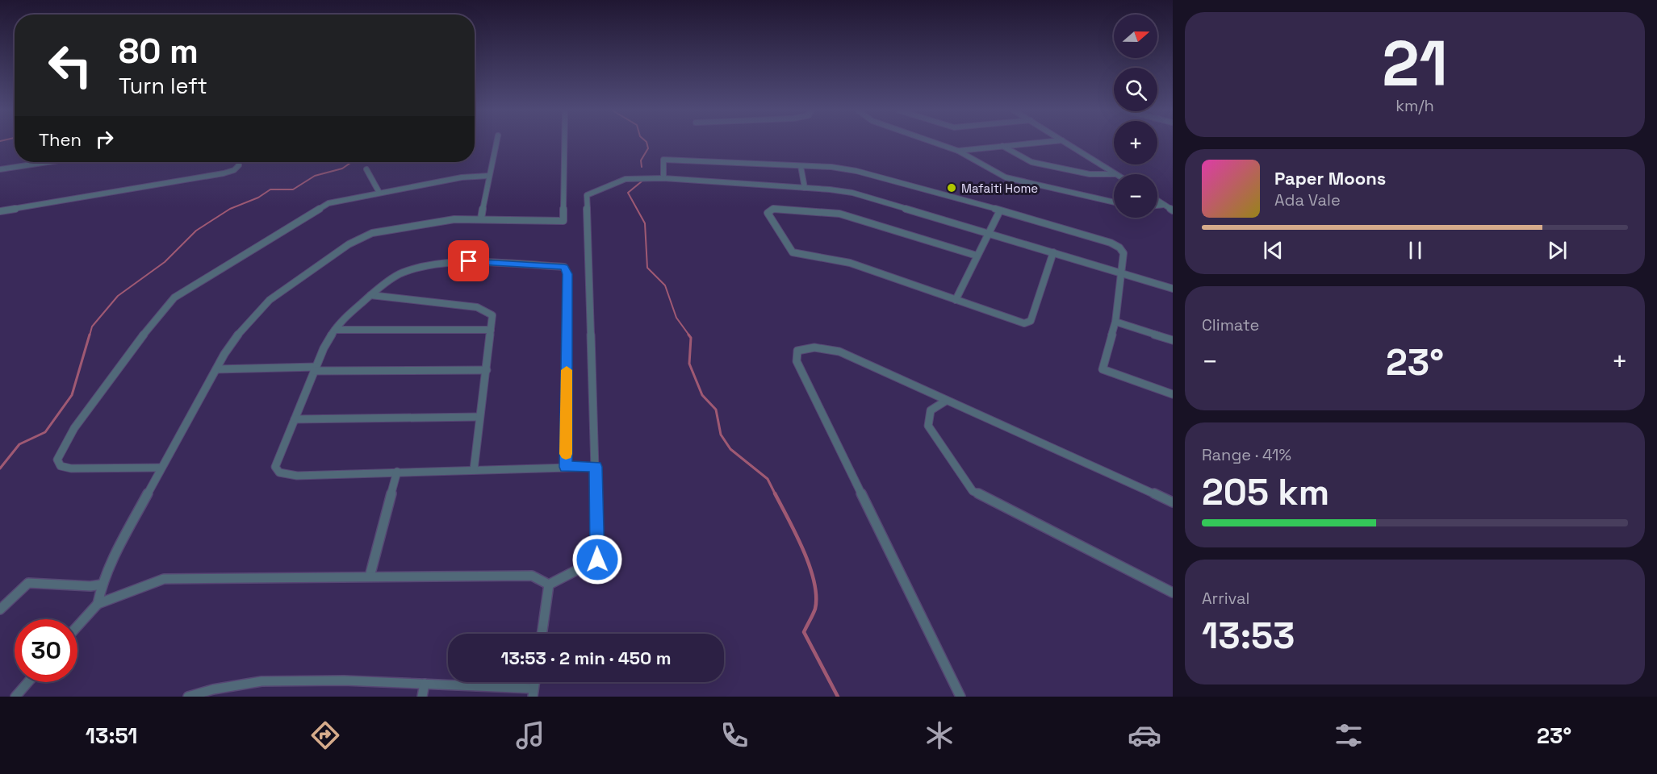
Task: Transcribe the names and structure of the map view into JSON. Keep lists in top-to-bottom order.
{
  "places": ["Mafaiti Home"],
  "north": "right",
  "page": {
    "tile": [
      ["21", "km/h"],
      "Climate",
      ["Range · 41%", "205 km"],
      ["Arrival", "13:53"]
    ],
    "map_buttons": ["+", "−"],
    "turn": ["80 m", "Turn left"],
    "then": "Then",
    "song": ["Paper Moons", "Ada Vale"],
    "heat": ["−", "23°", "+"],
    "limit": "30",
    "trip": "13:53 · 2 min · 450 m",
    "tabs": ["13:51", "23°"]
  }
}
